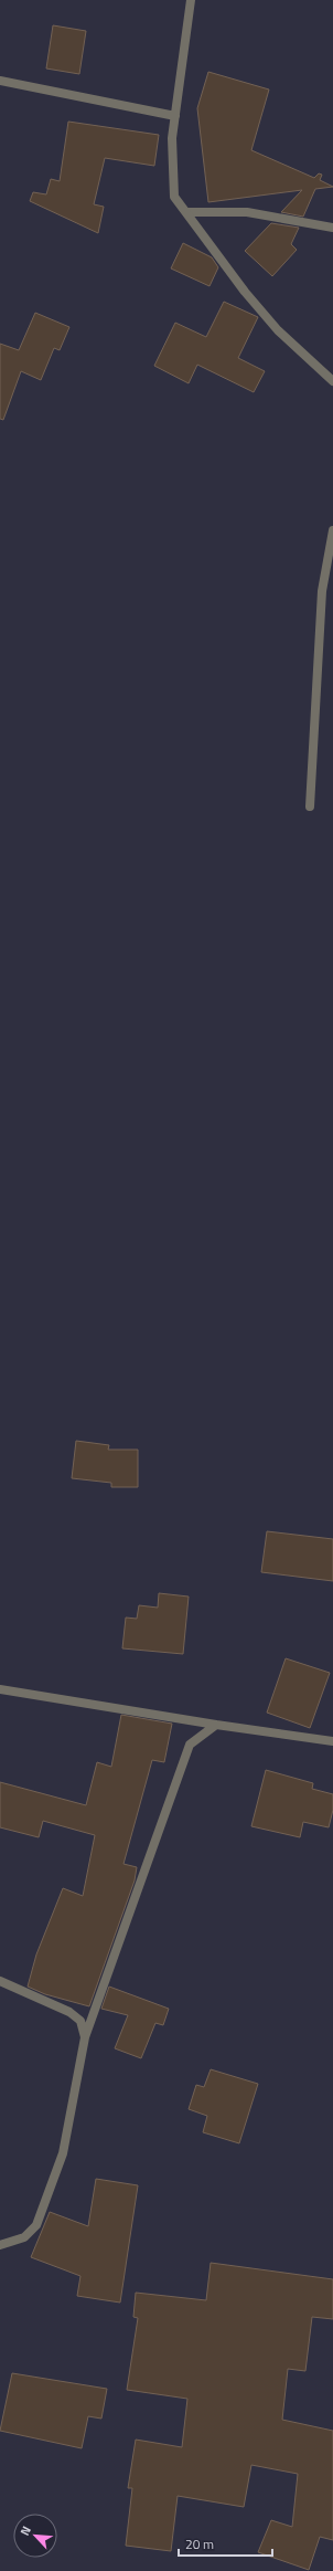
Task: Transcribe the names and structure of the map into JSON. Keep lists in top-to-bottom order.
{
  "scale_bar": "20 m",
  "north": "top left"
}
